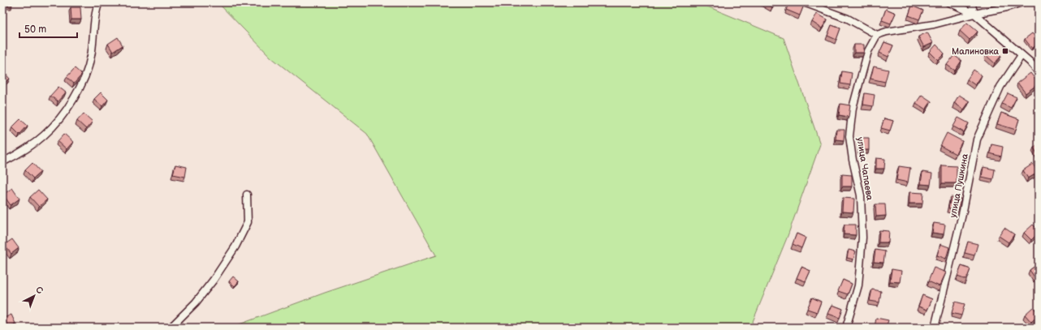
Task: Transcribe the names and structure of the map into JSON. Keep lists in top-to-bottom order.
{
  "streets": {
    "street": ["улица Чапаева", "улица Пушкина"]
  },
  "places": {
    "transit": ["Малиновка"]
  },
  "scale_bar": "50 m",
  "north": "top right"
}
